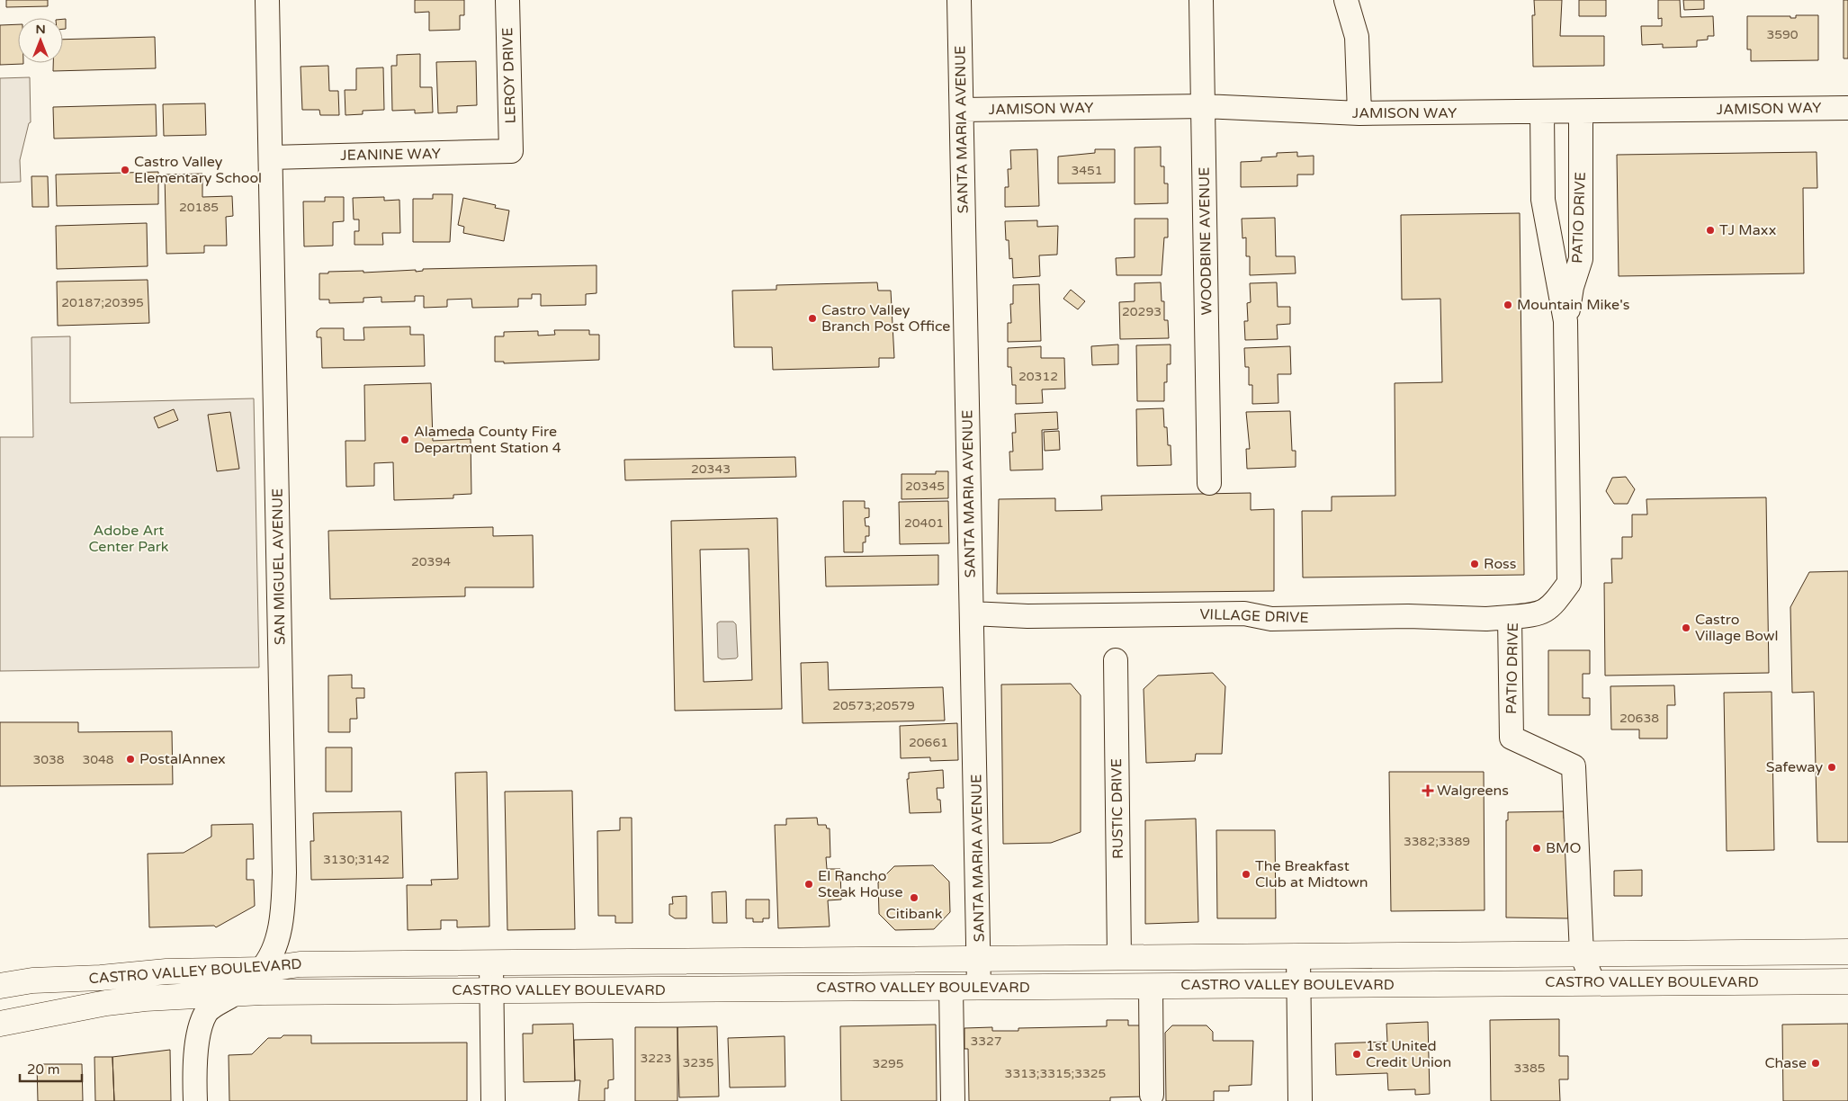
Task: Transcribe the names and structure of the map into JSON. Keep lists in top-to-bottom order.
{
  "streets": {
    "main road": ["CASTRO VALLEY BOULEVARD"],
    "street": [
      "LEROY DRIVE",
      "JAMISON WAY",
      "SANTA MARIA AVENUE",
      "JEANINE WAY",
      "PATIO DRIVE",
      "WOODBINE AVENUE",
      "SAN MIGUEL AVENUE",
      "VILLAGE DRIVE",
      "RUSTIC DRIVE"
    ]
  },
  "crossings": [
    ["LEROY DRIVE", "JEANINE WAY"],
    ["JAMISON WAY", "SANTA MARIA AVENUE"],
    ["JAMISON WAY", "PATIO DRIVE"],
    ["JAMISON WAY", "WOODBINE AVENUE"],
    ["SANTA MARIA AVENUE", "VILLAGE DRIVE"],
    ["SANTA MARIA AVENUE", "CASTRO VALLEY BOULEVARD"],
    ["JEANINE WAY", "SAN MIGUEL AVENUE"],
    ["PATIO DRIVE", "VILLAGE DRIVE"],
    ["PATIO DRIVE", "CASTRO VALLEY BOULEVARD"],
    ["SAN MIGUEL AVENUE", "CASTRO VALLEY BOULEVARD"],
    ["RUSTIC DRIVE", "CASTRO VALLEY BOULEVARD"]
  ],
  "parks": ["Adobe Art Center Park"],
  "places": {
    "other": [
      "Castro Valley Elementary School",
      "TJ Maxx",
      "Mountain Mike's",
      "Castro Valley Branch Post Office",
      "Alameda County Fire Department Station 4",
      "Ross",
      "Castro Village Bowl",
      "PostalAnnex",
      "Safeway",
      "BMO",
      "The Breakfast Club at Midtown",
      "El Rancho Steak House",
      "Citibank",
      "1st United Credit Union",
      "Chase"
    ],
    "health": ["Walgreens"]
  },
  "house_numbers": [
    "3590",
    "3451",
    "20185",
    "20187;20395",
    "20293",
    "20312",
    "20343",
    "20345",
    "20401",
    "20394",
    "20573;20579",
    "20638",
    "20661",
    "3038",
    "3048",
    "3382;3389",
    "3130;3142",
    "3327",
    "3223",
    "3235",
    "3295",
    "3385",
    "3313;3315;3325"
  ],
  "scale_bar": "20 m",
  "north": "top"
}
